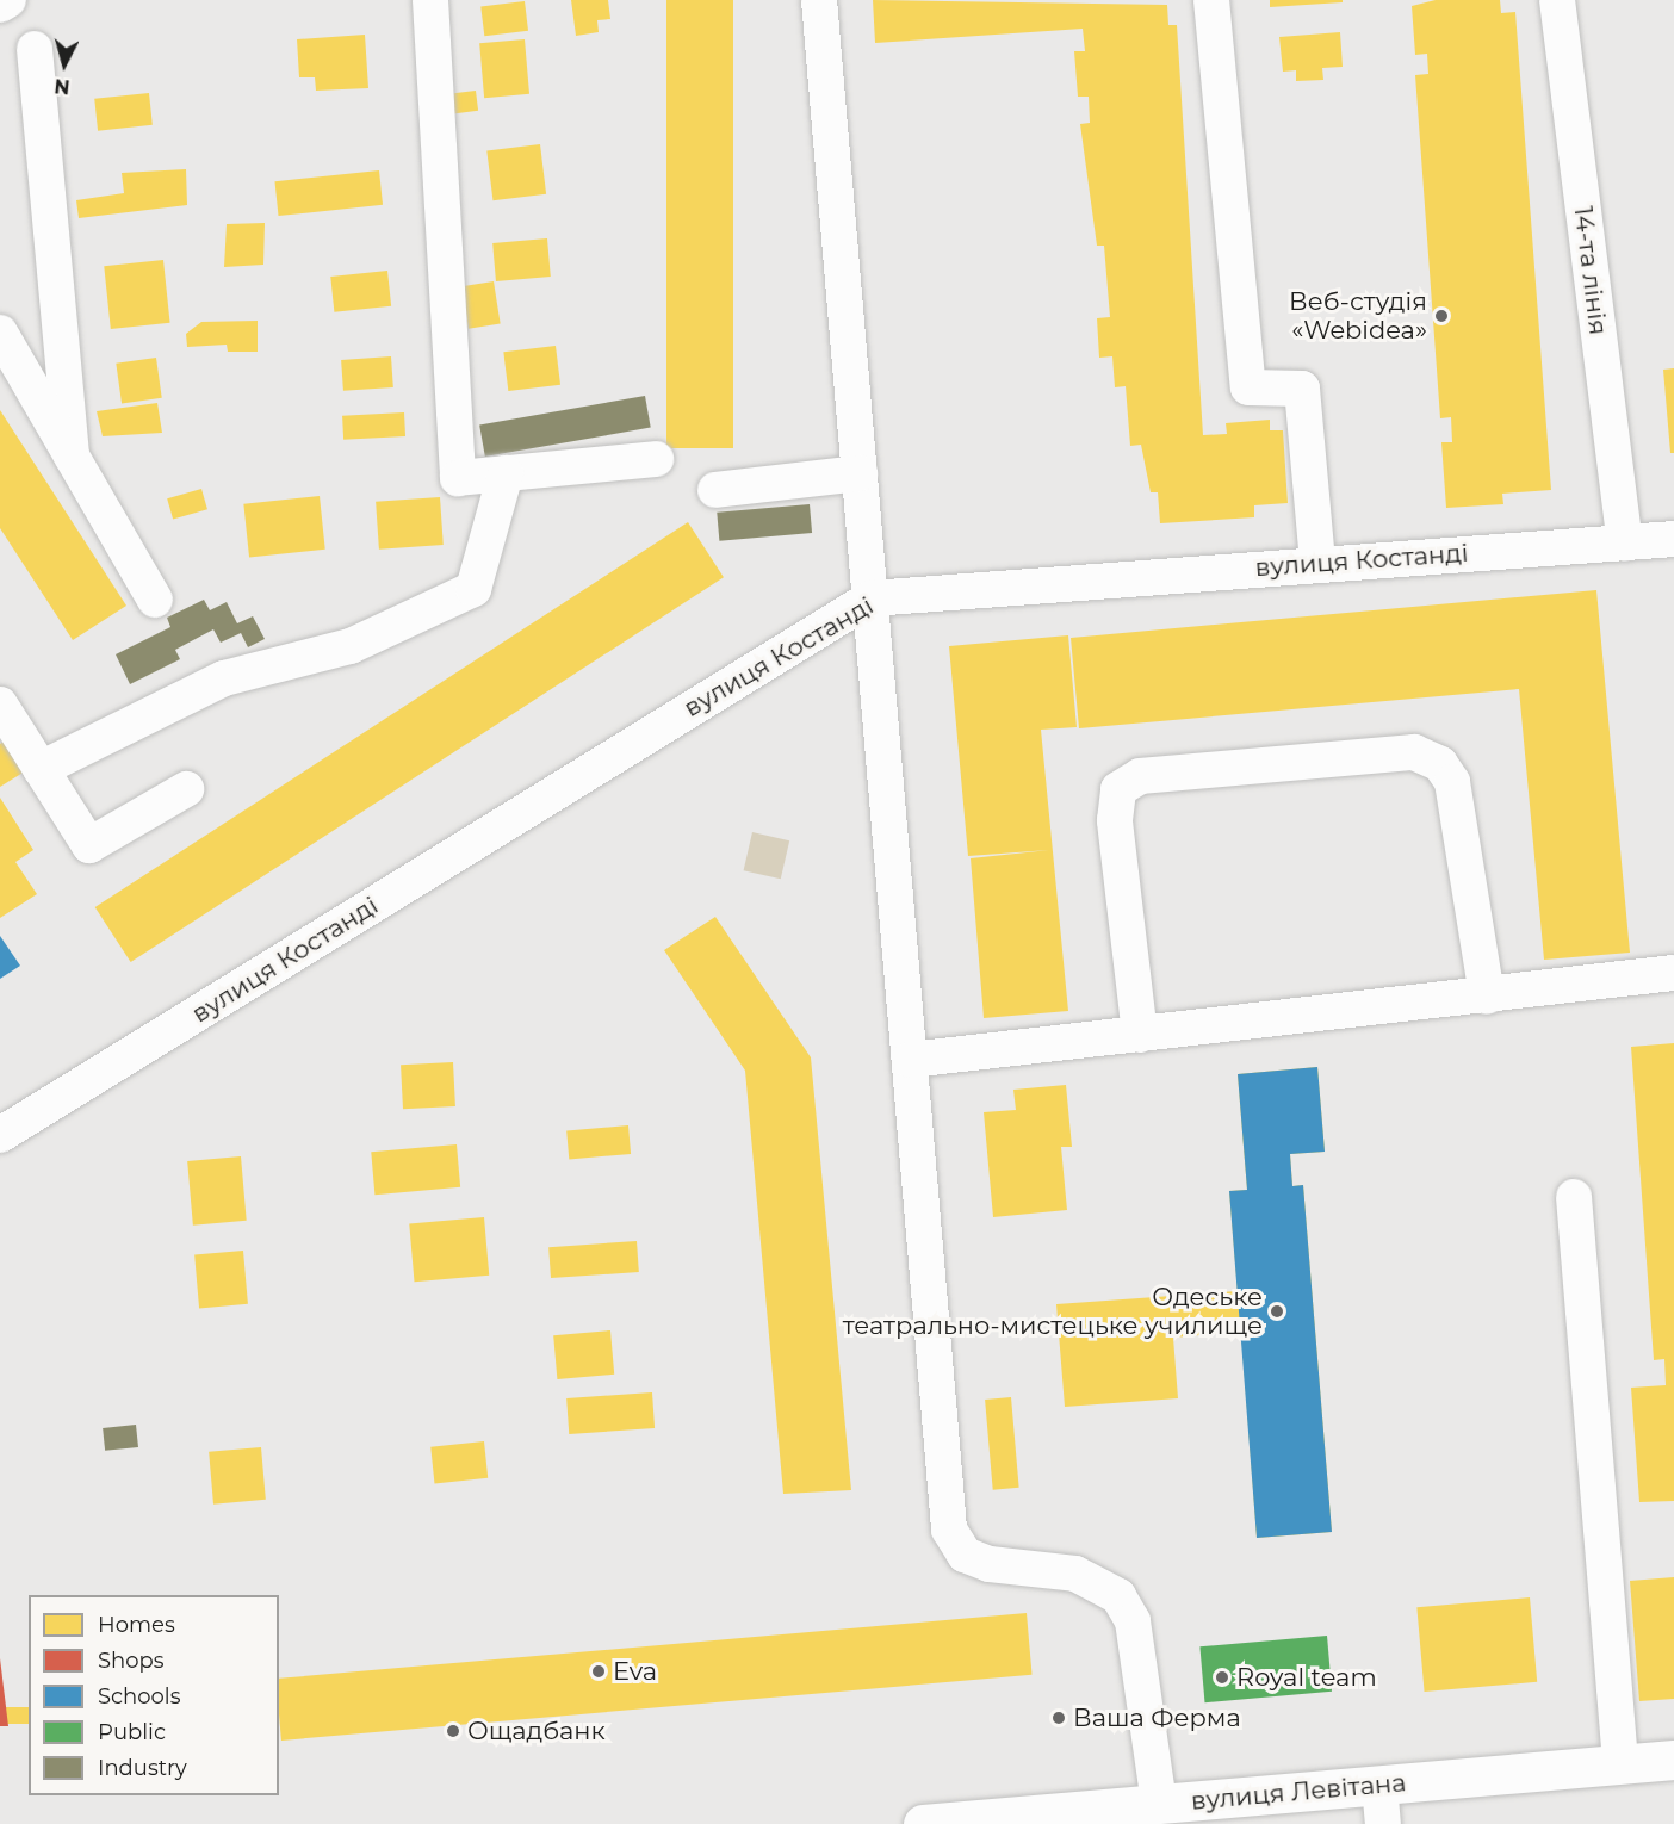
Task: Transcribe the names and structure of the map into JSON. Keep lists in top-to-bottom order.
{
  "streets": {
    "main road": ["вулиця Левітана"],
    "street": ["14-та лінія", "вулиця Костанді"]
  },
  "crossings": [
    ["14-та лінія", "вулиця Костанді"]
  ],
  "places": [
    "Веб-студія «Webidea»",
    "Одеське театрально-мистецьке училище",
    "Eva",
    "Royal team",
    "Ваша Ферма",
    "Ощадбанк"
  ],
  "legend": [
    "Homes",
    "Shops",
    "Schools",
    "Public",
    "Industry"
  ],
  "north": "bottom"
}
